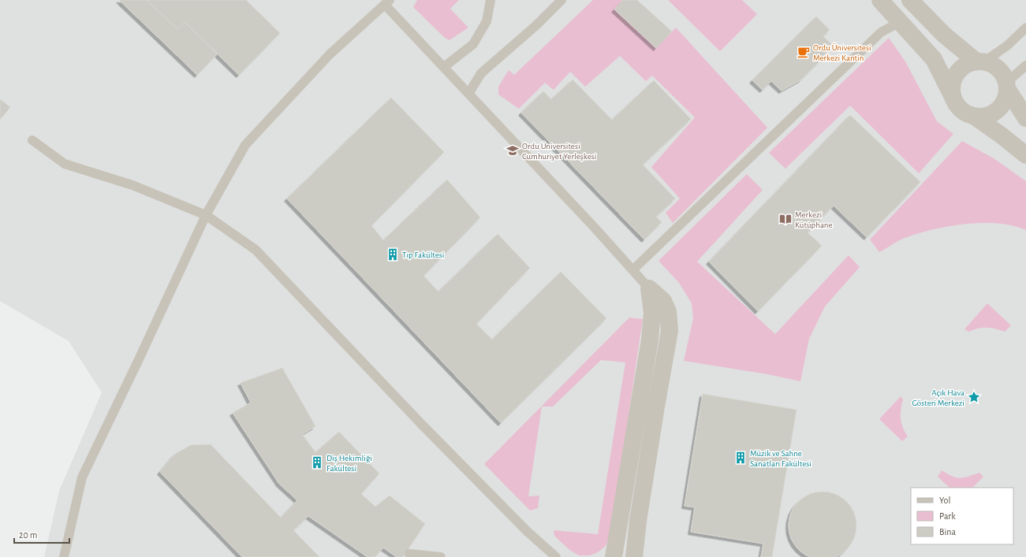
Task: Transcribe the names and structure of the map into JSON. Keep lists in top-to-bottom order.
{
  "places": {
    "cafe": ["Ordu Üniversitesi Merkezi Kantin"],
    "school or university": ["Ordu Üniversitesi Cumhuriyet Yerleşkesi"],
    "library": ["Merkezi Kütüphane"],
    "building": ["Tıp Fakültesi", "Müzik ve Sahne Sanatları Fakültesi", "Diş Hekimliği Fakültesi"],
    "place": ["Açık Hava Gösteri Merkezi"]
  },
  "legend": ["Yol", "Park", "Bina"],
  "scale_bar": "20 m"
}
